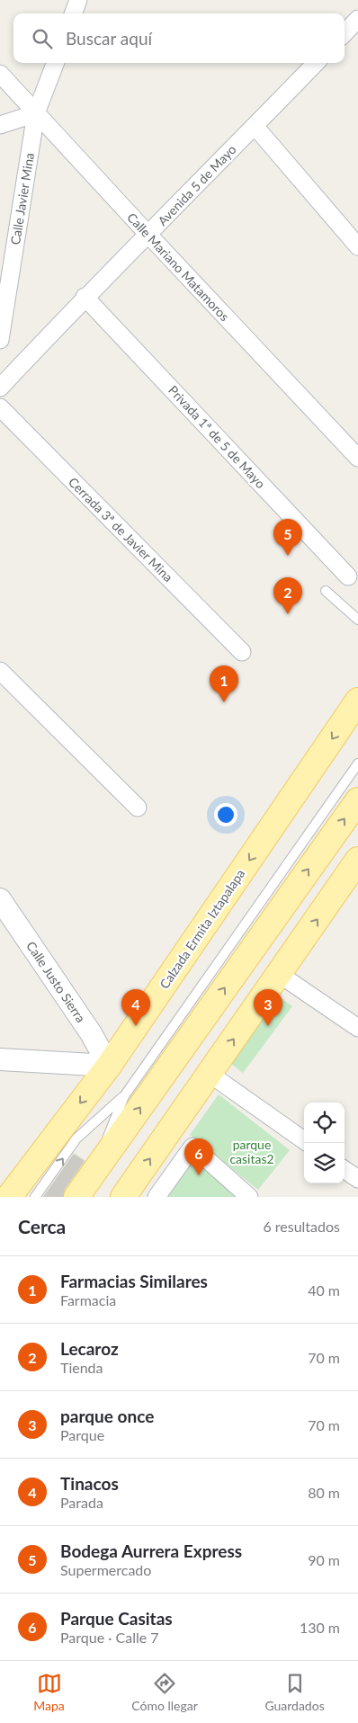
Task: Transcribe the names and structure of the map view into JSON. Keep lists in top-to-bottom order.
{
  "streets": {
    "main road": ["Calzada Ermita Iztapalapa"],
    "street": [
      "Avenida 5 de Mayo",
      "Calle Javier Mina",
      "Calle Mariano Matamoros",
      "Privada 1ª de 5 de Mayo",
      "Cerrada 3ª de Javier Mina",
      "Calle Justo Sierra"
    ]
  },
  "crossings": [
    ["Avenida 5 de Mayo", "Calle Mariano Matamoros"],
    ["Avenida 5 de Mayo", "Privada 1ª de 5 de Mayo"],
    ["Calle Javier Mina", "Calle Mariano Matamoros"],
    ["Calzada Ermita Iztapalapa", "Calle Justo Sierra"]
  ],
  "parks": ["parque casitas2"],
  "page": {
    "search": "Buscar aquí",
    "pins": [
      "5",
      "2",
      "1",
      "3",
      "4",
      "6"
    ],
    "heading": ["Cerca", "6 resultados"],
    "list": [
      {
        "mark": "1",
        "name": "Farmacias Similares",
        "note": "Farmacia",
        "value": "40 m"
      },
      {
        "mark": "2",
        "name": "Lecaroz",
        "note": "Tienda",
        "value": "70 m"
      },
      {
        "mark": "3",
        "name": "parque once",
        "note": "Parque",
        "value": "70 m"
      },
      {
        "mark": "4",
        "name": "Tinacos",
        "note": "Parada",
        "value": "80 m"
      },
      {
        "mark": "5",
        "name": "Bodega Aurrera Express",
        "note": "Supermercado",
        "value": "90 m"
      },
      {
        "mark": "6",
        "name": "Parque Casitas",
        "note": "Parque · Calle 7",
        "value": "130 m"
      }
    ],
    "nav": ["Mapa", "Cómo llegar", "Guardados"]
  }
}
